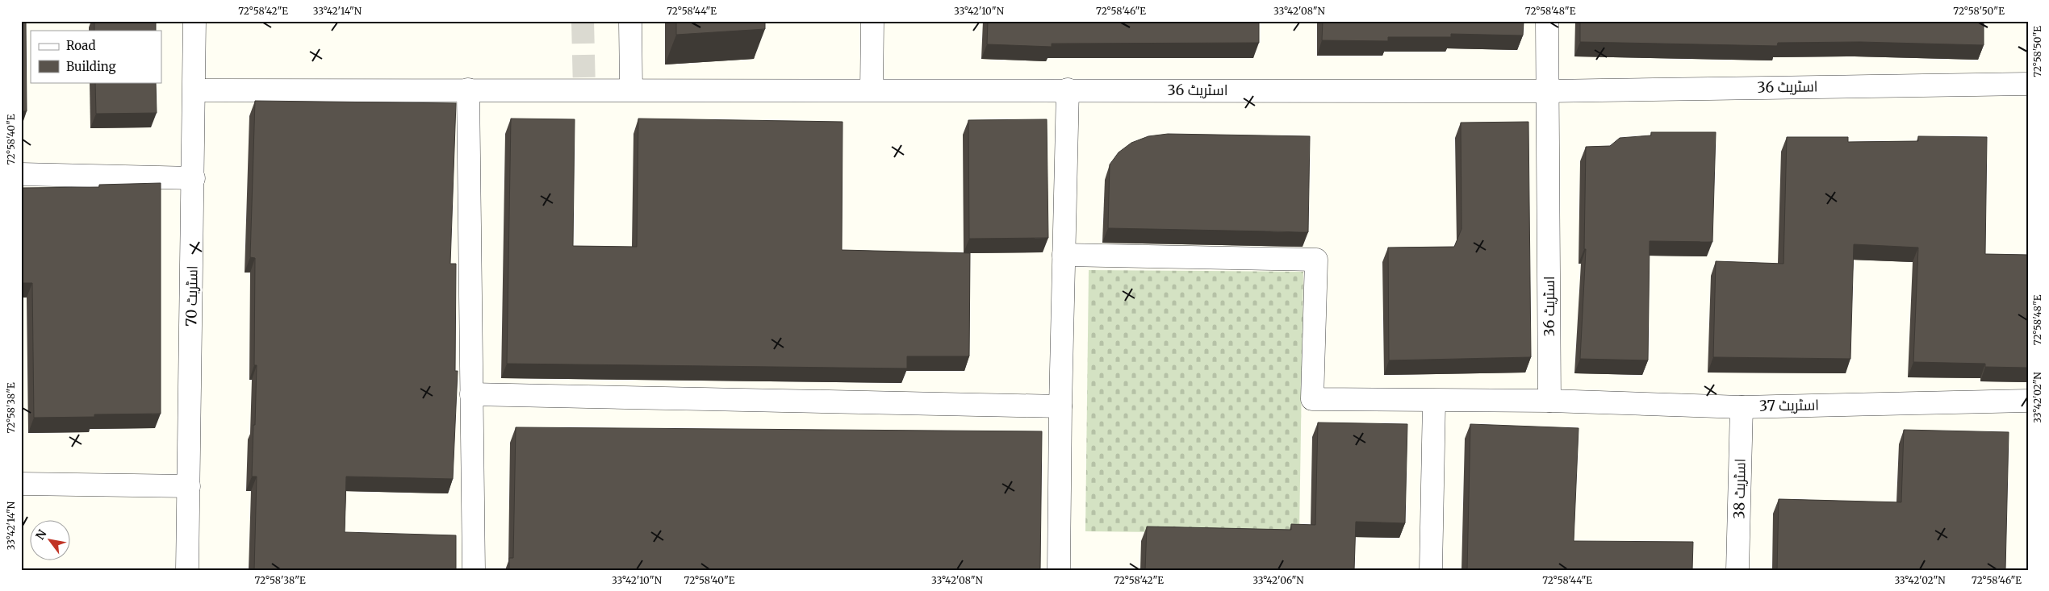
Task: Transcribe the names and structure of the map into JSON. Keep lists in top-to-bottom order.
{
  "streets": {
    "street": [
      "اسٹریٹ 36",
      "اسٹریٹ 70",
      "اسٹریٹ 37",
      "اسٹریٹ 38"
    ]
  },
  "crossings": [
    ["اسٹریٹ 36", "اسٹریٹ 70"],
    ["اسٹریٹ 36", "اسٹریٹ 37"],
    ["اسٹریٹ 37", "اسٹریٹ 38"]
  ],
  "legend": ["Road", "Building"],
  "north": "top left",
  "coordinates": [
    "72°58'42\"E",
    "33°42'14\"N",
    "72°58'44\"E",
    "33°42'10\"N",
    "72°58'46\"E",
    "33°42'08\"N",
    "72°58'48\"E",
    "72°58'50\"E",
    "72°58'40\"E",
    "33°42'02\"N",
    "72°58'38\"E",
    "33°42'06\"N"
  ]
}
